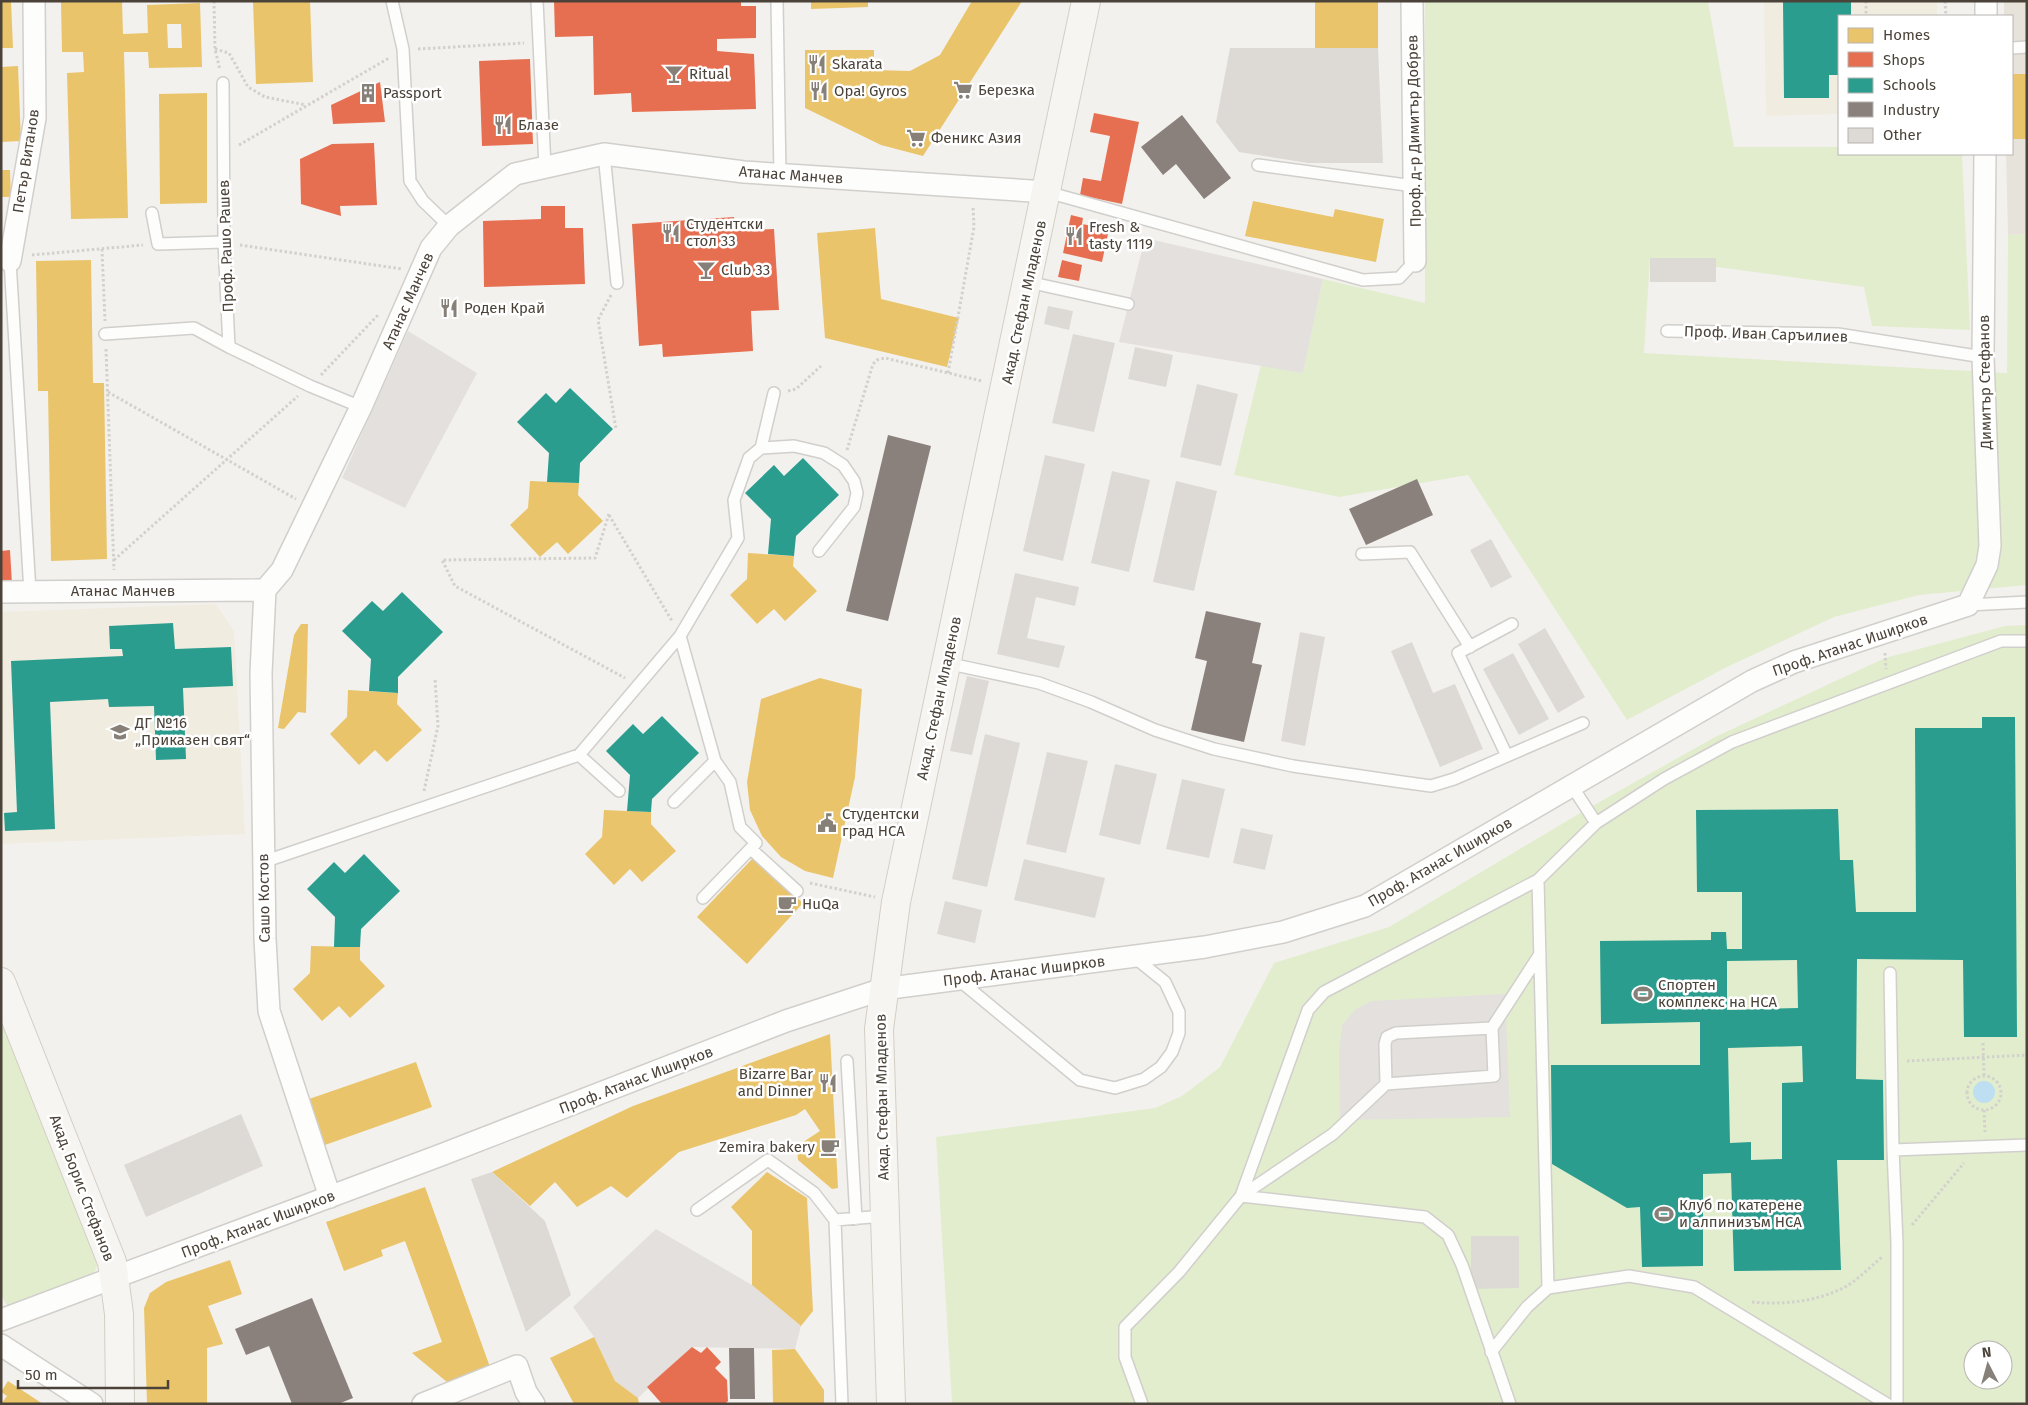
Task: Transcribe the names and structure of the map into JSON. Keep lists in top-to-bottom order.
{
  "streets": {
    "street": [
      "Проф. д-р Димитър Добрев",
      "Петър Витанов",
      "Атанас Манчев",
      "Акад. Стефан Младенов",
      "Димитър Стефанов",
      "Проф. Атанас Иширков",
      "Сашо Костов",
      "Акад. Борис Стефанов"
    ],
    "lane": ["Проф. Рашо Рашев", "Проф. Иван Саръилиев"]
  },
  "crossings": [
    ["Атанас Манчев", "Акад. Стефан Младенов"],
    ["Атанас Манчев", "Сашо Костов"],
    ["Акад. Стефан Младенов", "Проф. Атанас Иширков"],
    ["Проф. Иван Саръилиев", "Димитър Стефанов"],
    ["Димитър Стефанов", "Проф. Атанас Иширков"],
    ["Проф. Атанас Иширков", "Сашо Костов"],
    ["Проф. Атанас Иширков", "Акад. Борис Стефанов"]
  ],
  "places": {
    "restaurant": [
      "Skarata",
      "Opa! Gyros",
      "Блазе",
      "Студентски стол 33",
      "Fresh & tasty 1119",
      "Роден Край",
      "Bizarre Bar and Dinner"
    ],
    "bar": ["Ritual", "Club 33"],
    "supermarket": ["Березка", "Феникс Азия"],
    "building": ["Passport"],
    "school or university": ["ДГ №16 „Приказен свят“"],
    "public building": ["Студентски град НСА"],
    "cafe": ["HuQa", "Zemira bakery"],
    "sports": ["Спортен комплекс на НСА", "Клуб по катерене и алпинизъм НСА"]
  },
  "legend": [
    "Homes",
    "Shops",
    "Schools",
    "Industry",
    "Other"
  ],
  "scale_bar": "50 m",
  "north": "top"
}
